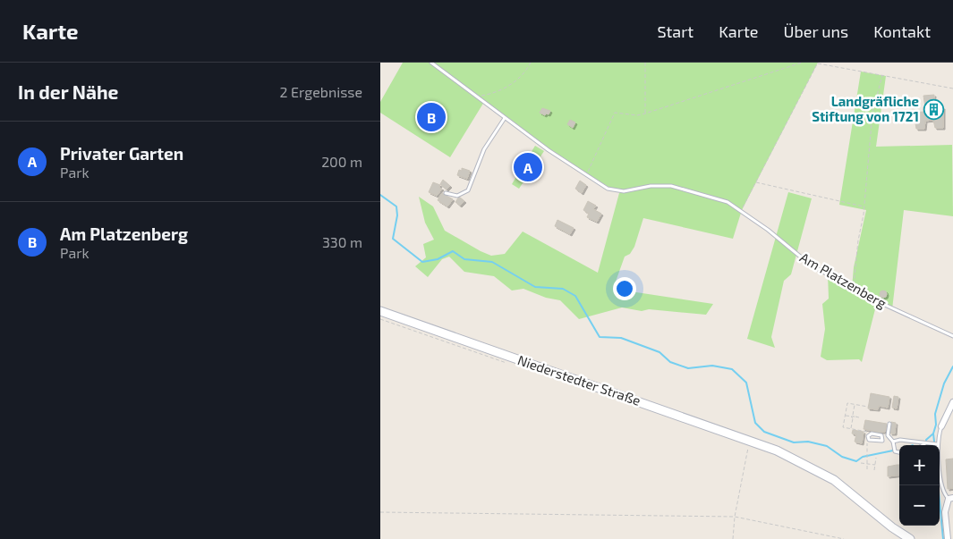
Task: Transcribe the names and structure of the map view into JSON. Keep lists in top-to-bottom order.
{
  "streets": {
    "main road": ["Niederstedter Straße"],
    "lane": ["Am Platzenberg"]
  },
  "places": {
    "building": ["Landgräfliche Stiftung von 1721"]
  },
  "page": {
    "header": "Karte",
    "nav": [
      "Start",
      "Karte",
      "Über uns",
      "Kontakt"
    ],
    "heading": ["In der Nähe", "2 Ergebnisse"],
    "pins": ["B", "A"],
    "list": [
      {
        "mark": "A",
        "name": "Privater Garten",
        "note": "Park",
        "value": "200 m"
      },
      {
        "mark": "B",
        "name": "Am Platzenberg",
        "note": "Park",
        "value": "330 m"
      }
    ],
    "map_buttons": ["+", "−"]
  }
}
